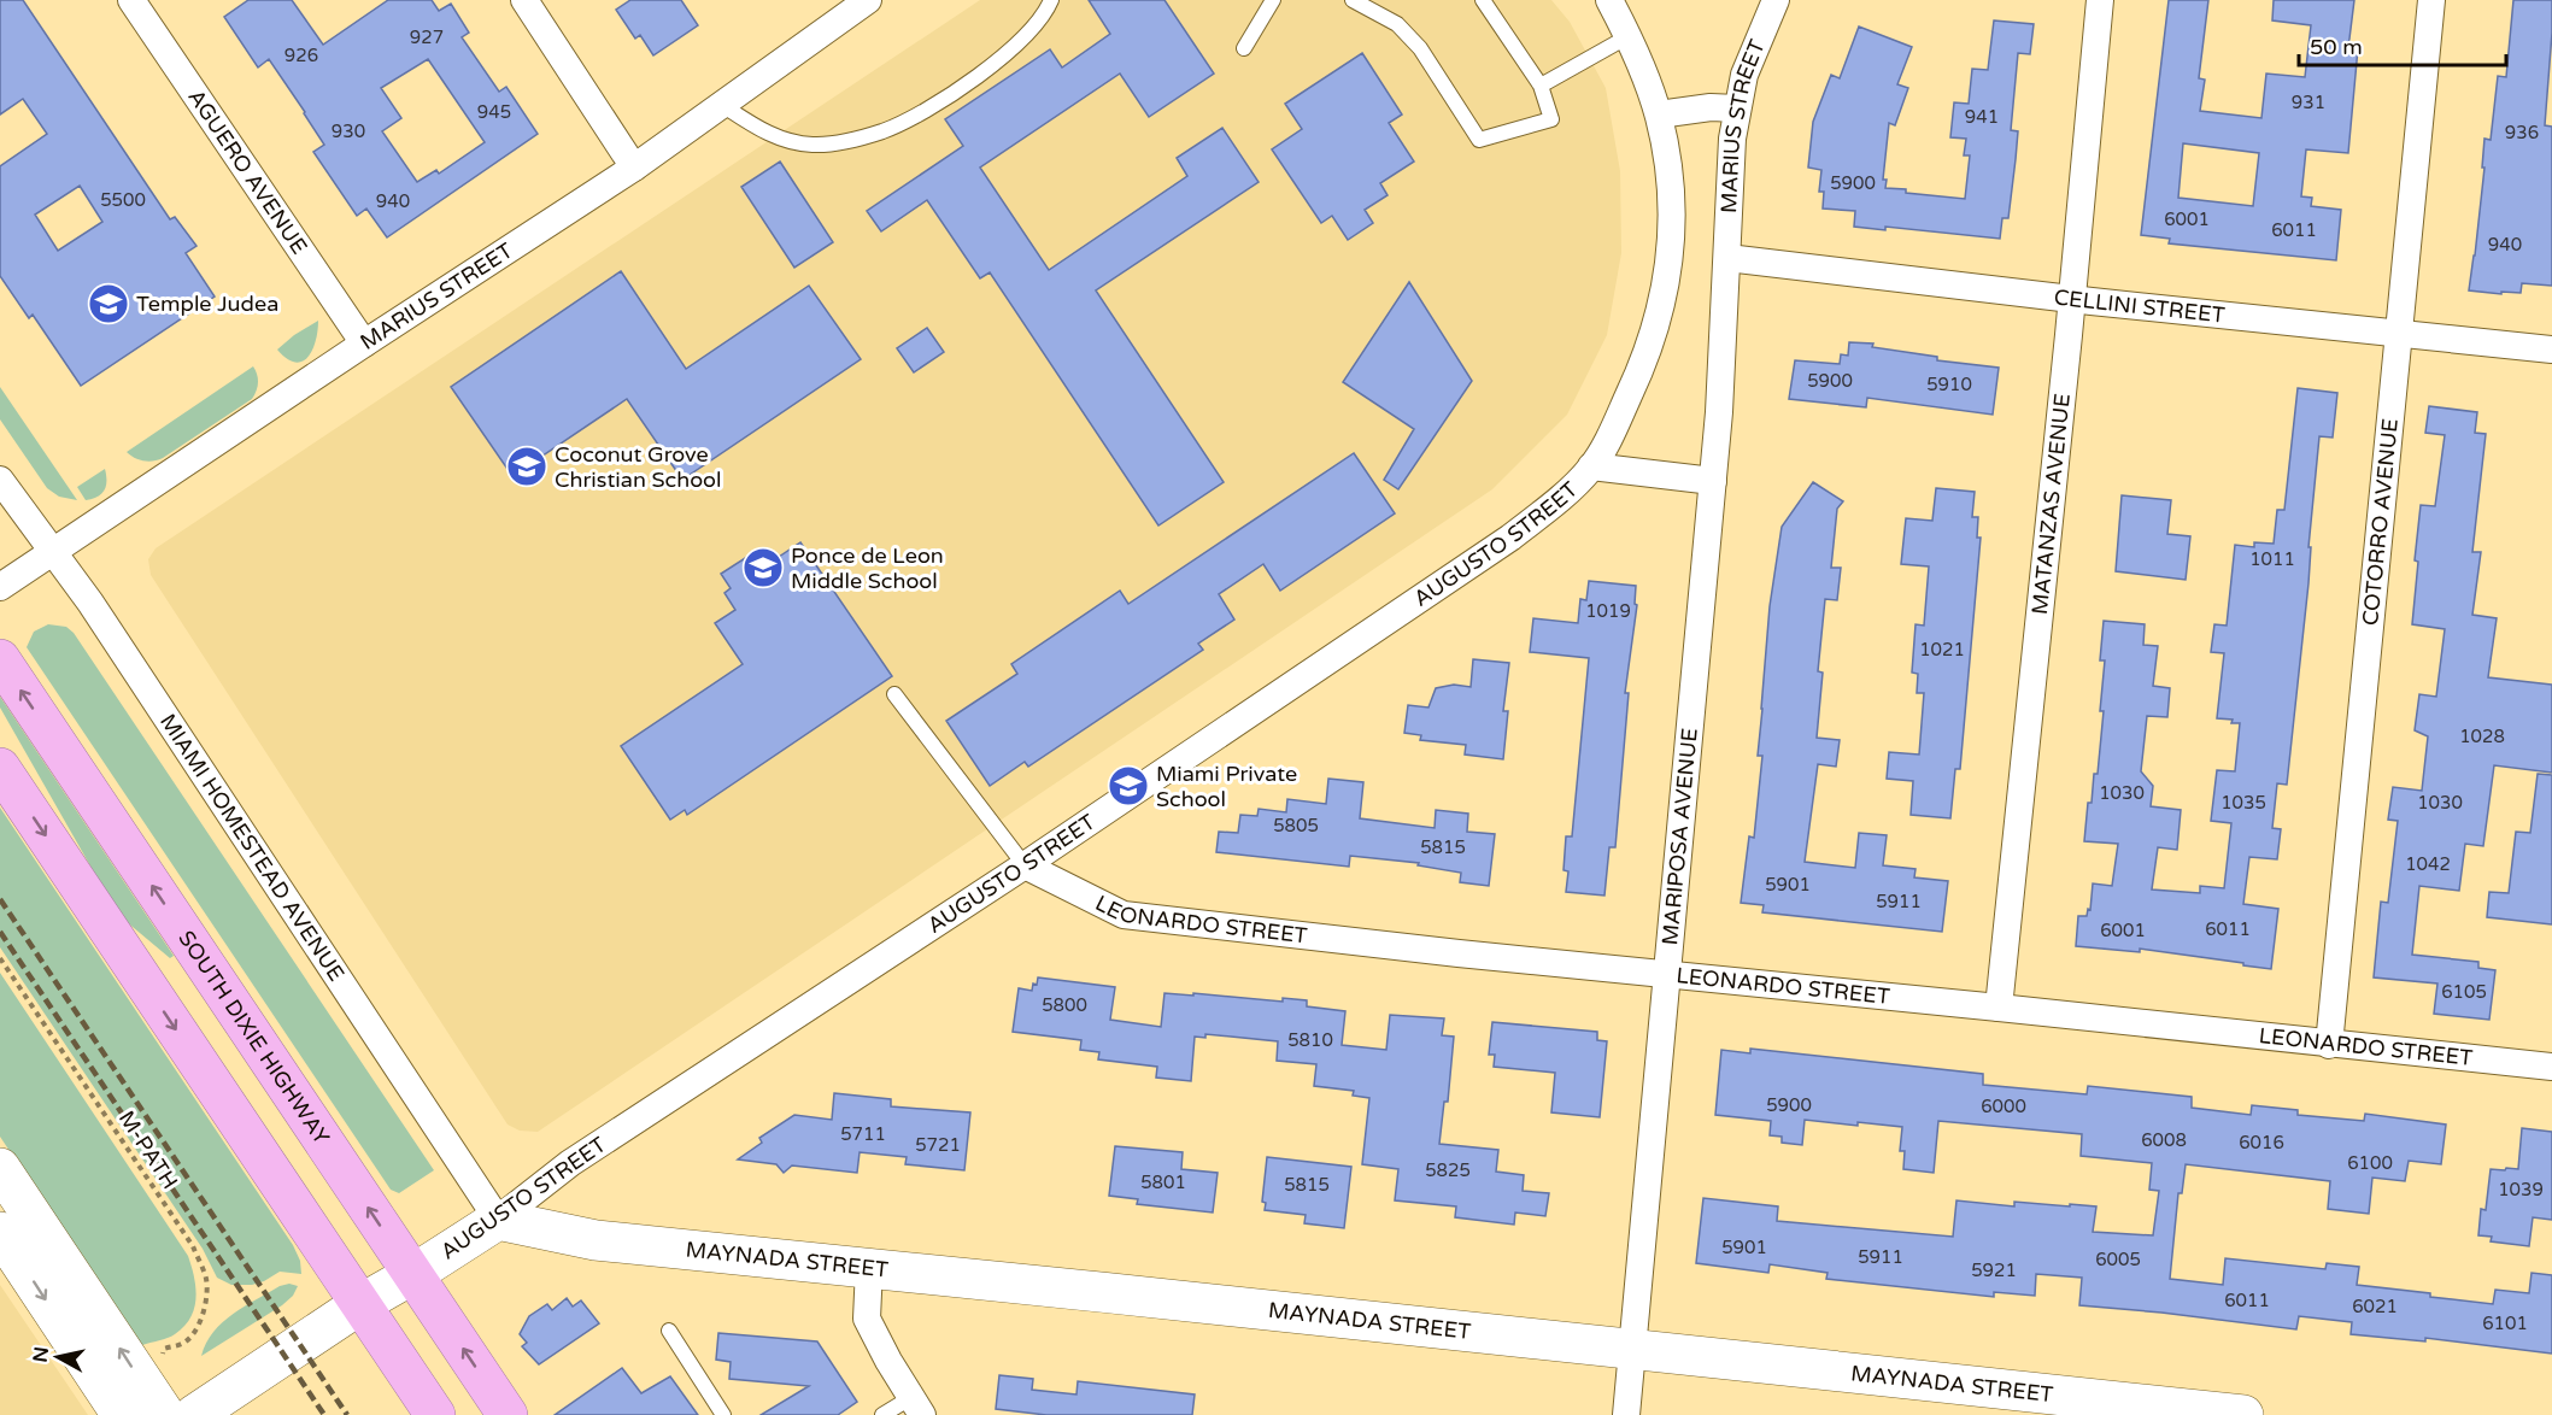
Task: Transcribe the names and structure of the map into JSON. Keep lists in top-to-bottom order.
{
  "streets": {
    "highway": ["SOUTH DIXIE HIGHWAY"],
    "street": [
      "MARIUS STREET",
      "AGUERO AVENUE",
      "CELLINI STREET",
      "MATANZAS AVENUE",
      "COTORRO AVENUE",
      "AUGUSTO STREET",
      "MARIPOSA AVENUE",
      "MIAMI HOMESTEAD AVENUE",
      "LEONARDO STREET",
      "MAYNADA STREET"
    ],
    "path": ["M-PATH"]
  },
  "crossings": [
    ["MARIUS STREET", "AGUERO AVENUE"],
    ["MARIUS STREET", "CELLINI STREET"],
    ["MARIUS STREET", "MARIPOSA AVENUE"],
    ["MARIUS STREET", "MIAMI HOMESTEAD AVENUE"],
    ["CELLINI STREET", "MATANZAS AVENUE"],
    ["CELLINI STREET", "COTORRO AVENUE"],
    ["CELLINI STREET", "MARIPOSA AVENUE"],
    ["MATANZAS AVENUE", "LEONARDO STREET"],
    ["COTORRO AVENUE", "LEONARDO STREET"],
    ["AUGUSTO STREET", "MIAMI HOMESTEAD AVENUE"],
    ["AUGUSTO STREET", "LEONARDO STREET"],
    ["AUGUSTO STREET", "SOUTH DIXIE HIGHWAY"],
    ["AUGUSTO STREET", "MAYNADA STREET"],
    ["MARIPOSA AVENUE", "LEONARDO STREET"],
    ["MARIPOSA AVENUE", "MAYNADA STREET"],
    ["MIAMI HOMESTEAD AVENUE", "MAYNADA STREET"]
  ],
  "places": {
    "school or university": [
      "Temple Judea",
      "Coconut Grove Christian School",
      "Ponce de Leon Middle School",
      "Miami Private School"
    ]
  },
  "house_numbers": [
    "927",
    "926",
    "931",
    "945",
    "941",
    "930",
    "936",
    "5900",
    "5500",
    "940",
    "6001",
    "6011",
    "940",
    "5900",
    "5910",
    "1011",
    "1019",
    "1021",
    "1028",
    "1030",
    "1035",
    "1030",
    "5805",
    "5815",
    "1042",
    "5901",
    "5911",
    "6011",
    "6001",
    "6105",
    "5800",
    "5810",
    "5900",
    "6000",
    "5711",
    "6008",
    "6016",
    "5721",
    "6100",
    "5825",
    "5801",
    "5815",
    "1039",
    "5901",
    "5911",
    "6005",
    "5921",
    "6011",
    "6021",
    "6101"
  ],
  "scale_bar": "50 m",
  "north": "left"
}
